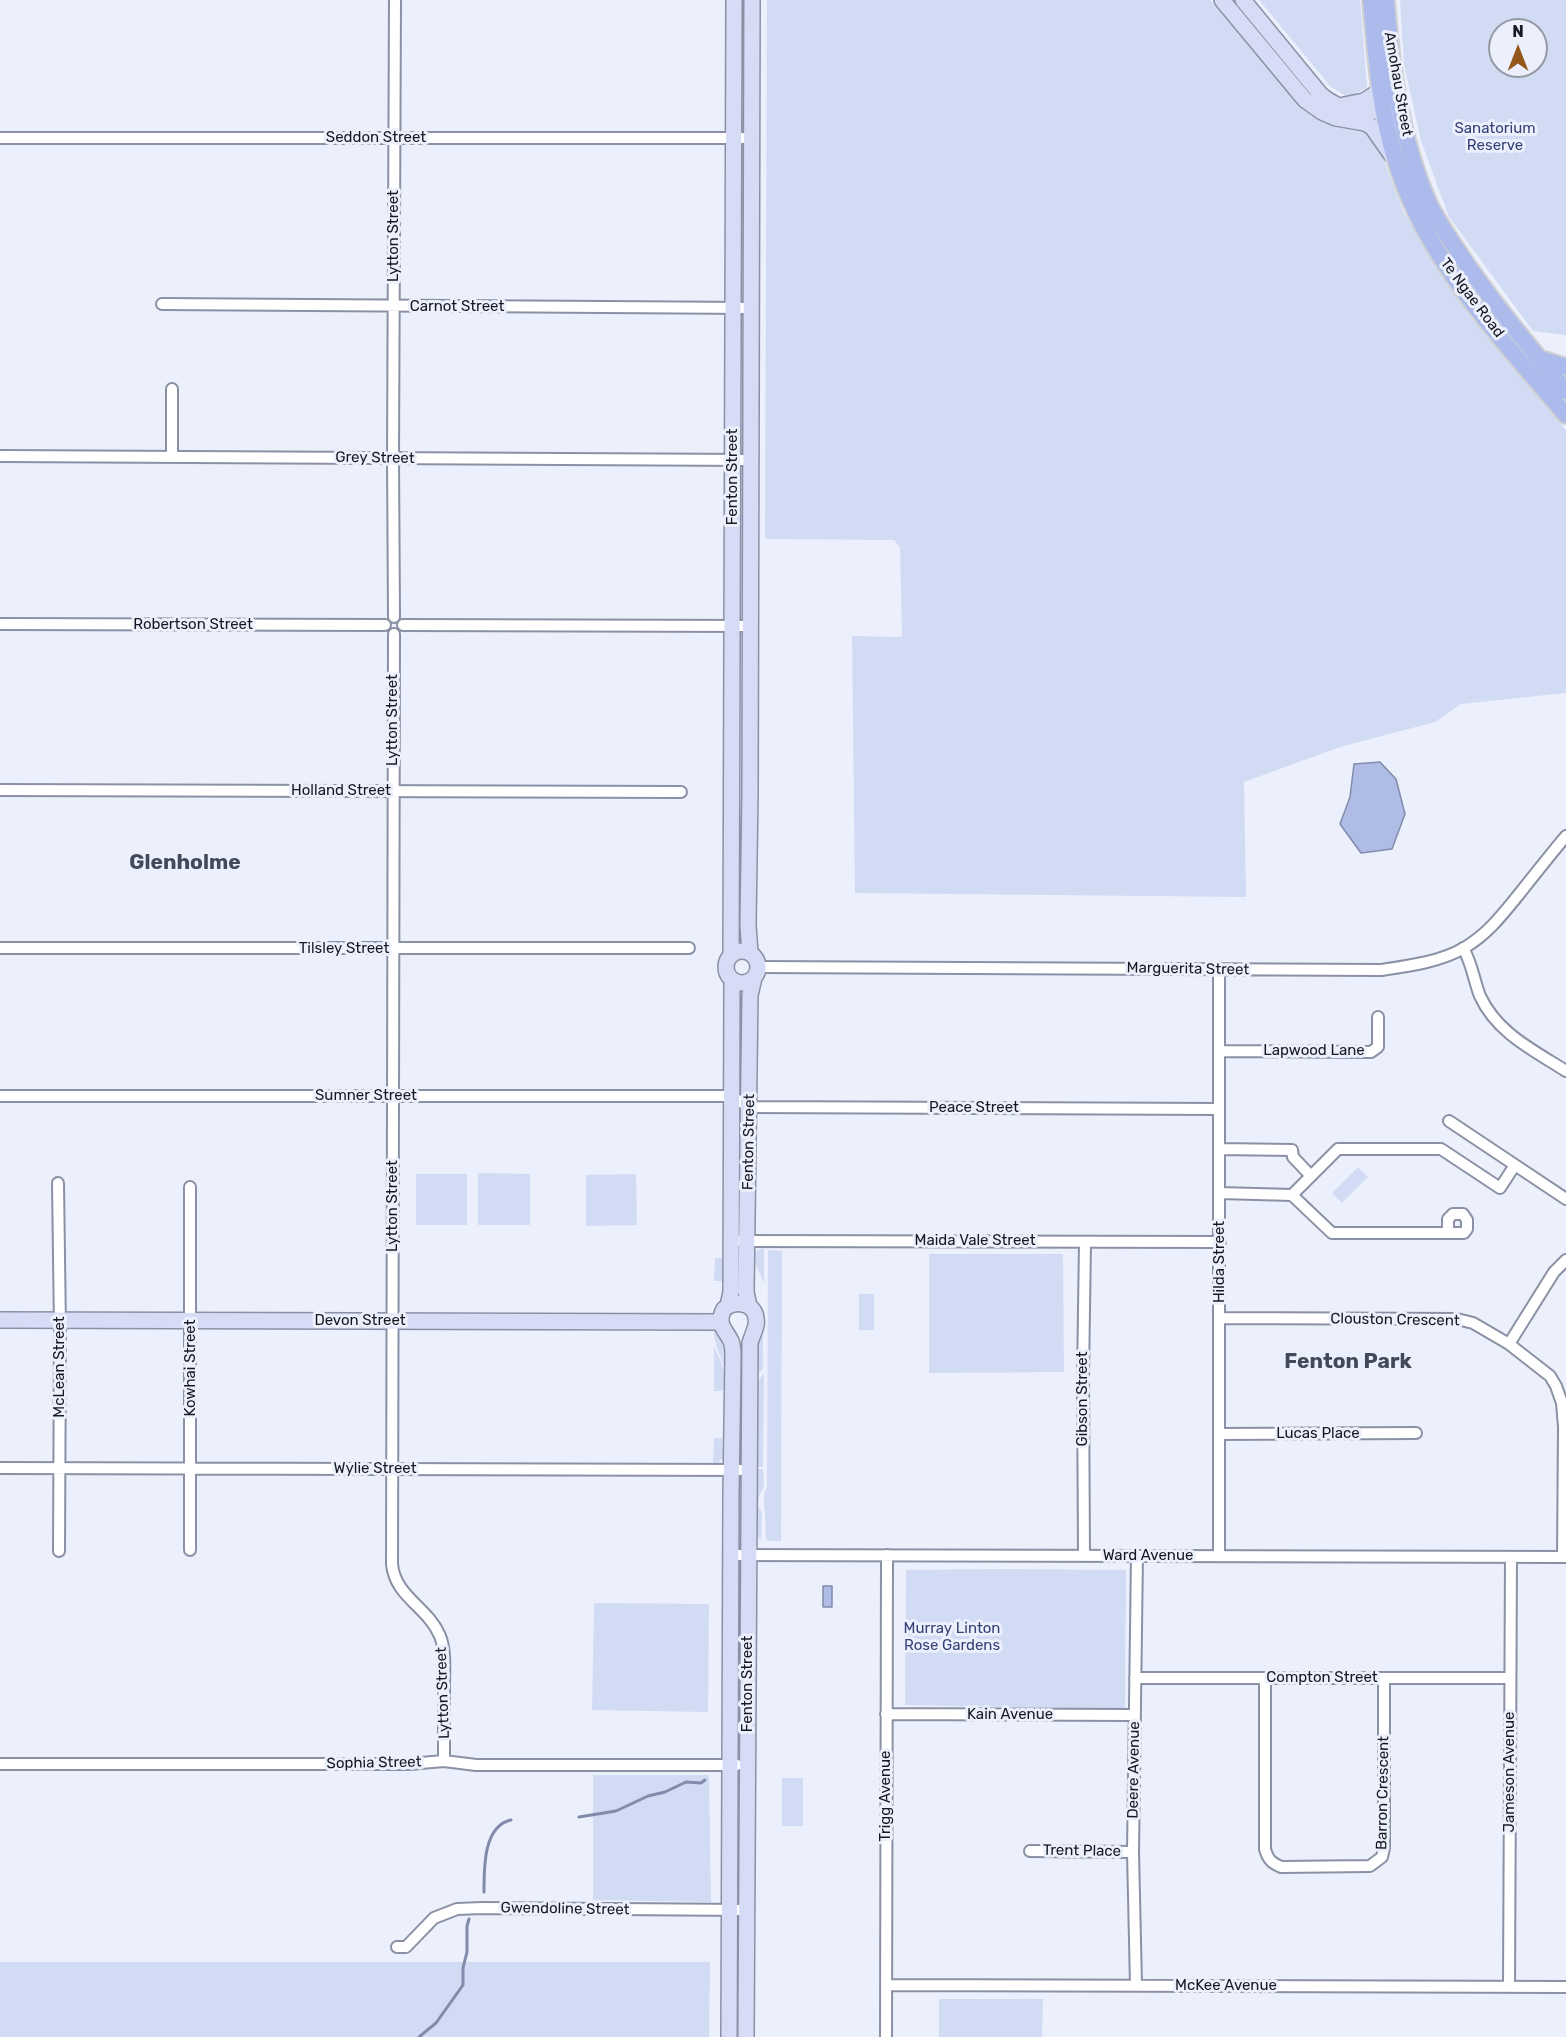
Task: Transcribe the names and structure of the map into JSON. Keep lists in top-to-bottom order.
{
  "streets": {
    "main road": [
      "Amohau Street",
      "Te Ngae Road",
      "Fenton Street",
      "Devon Street"
    ],
    "street": [
      "Seddon Street",
      "Lytton Street",
      "Carnot Street",
      "Grey Street",
      "Robertson Street",
      "Holland Street",
      "Tilsley Street",
      "Marguerita Street",
      "Lapwood Lane",
      "Sumner Street",
      "Peace Street",
      "Maida Vale Street",
      "Hilda Street",
      "Clouston Crescent",
      "McLean Street",
      "Kowhai Street",
      "Gibson Street",
      "Lucas Place",
      "Wylie Street",
      "Ward Avenue",
      "Compton Street",
      "Kain Avenue",
      "Sophia Street",
      "Deere Avenue",
      "Jameson Avenue",
      "Barron Crescent",
      "Trigg Avenue",
      "Trent Place",
      "Gwendoline Street",
      "McKee Avenue"
    ]
  },
  "crossings": [
    ["Amohau Street", "Te Ngae Road"],
    ["Seddon Street", "Lytton Street"],
    ["Seddon Street", "Fenton Street"],
    ["Lytton Street", "Carnot Street"],
    ["Lytton Street", "Grey Street"],
    ["Lytton Street", "Robertson Street"],
    ["Lytton Street", "Holland Street"],
    ["Lytton Street", "Tilsley Street"],
    ["Lytton Street", "Sumner Street"],
    ["Lytton Street", "Devon Street"],
    ["Lytton Street", "Wylie Street"],
    ["Lytton Street", "Sophia Street"],
    ["Carnot Street", "Fenton Street"],
    ["Grey Street", "Fenton Street"],
    ["Fenton Street", "Marguerita Street"],
    ["Fenton Street", "Sumner Street"],
    ["Fenton Street", "Peace Street"],
    ["Fenton Street", "Maida Vale Street"],
    ["Fenton Street", "Devon Street"],
    ["Fenton Street", "Wylie Street"],
    ["Fenton Street", "Ward Avenue"],
    ["Fenton Street", "Sophia Street"],
    ["Fenton Street", "Gwendoline Street"],
    ["Marguerita Street", "Hilda Street"],
    ["Lapwood Lane", "Hilda Street"],
    ["Peace Street", "Hilda Street"],
    ["Maida Vale Street", "Hilda Street"],
    ["Maida Vale Street", "Gibson Street"],
    ["Hilda Street", "Clouston Crescent"],
    ["Hilda Street", "Lucas Place"],
    ["Hilda Street", "Ward Avenue"],
    ["Clouston Crescent", "Ward Avenue"],
    ["Devon Street", "McLean Street"],
    ["Devon Street", "Kowhai Street"],
    ["McLean Street", "Wylie Street"],
    ["Kowhai Street", "Wylie Street"],
    ["Gibson Street", "Ward Avenue"],
    ["Ward Avenue", "Deere Avenue"],
    ["Ward Avenue", "Jameson Avenue"],
    ["Ward Avenue", "Trigg Avenue"],
    ["Compton Street", "Deere Avenue"],
    ["Compton Street", "Jameson Avenue"],
    ["Compton Street", "Barron Crescent"],
    ["Kain Avenue", "Deere Avenue"],
    ["Kain Avenue", "Trigg Avenue"],
    ["Deere Avenue", "Trent Place"],
    ["Deere Avenue", "McKee Avenue"],
    ["Jameson Avenue", "McKee Avenue"],
    ["Trigg Avenue", "McKee Avenue"]
  ],
  "districts": ["Glenholme", "Fenton Park"],
  "parks": ["Sanatorium Reserve", "Murray Linton Rose Gardens"],
  "north": "top"
}
